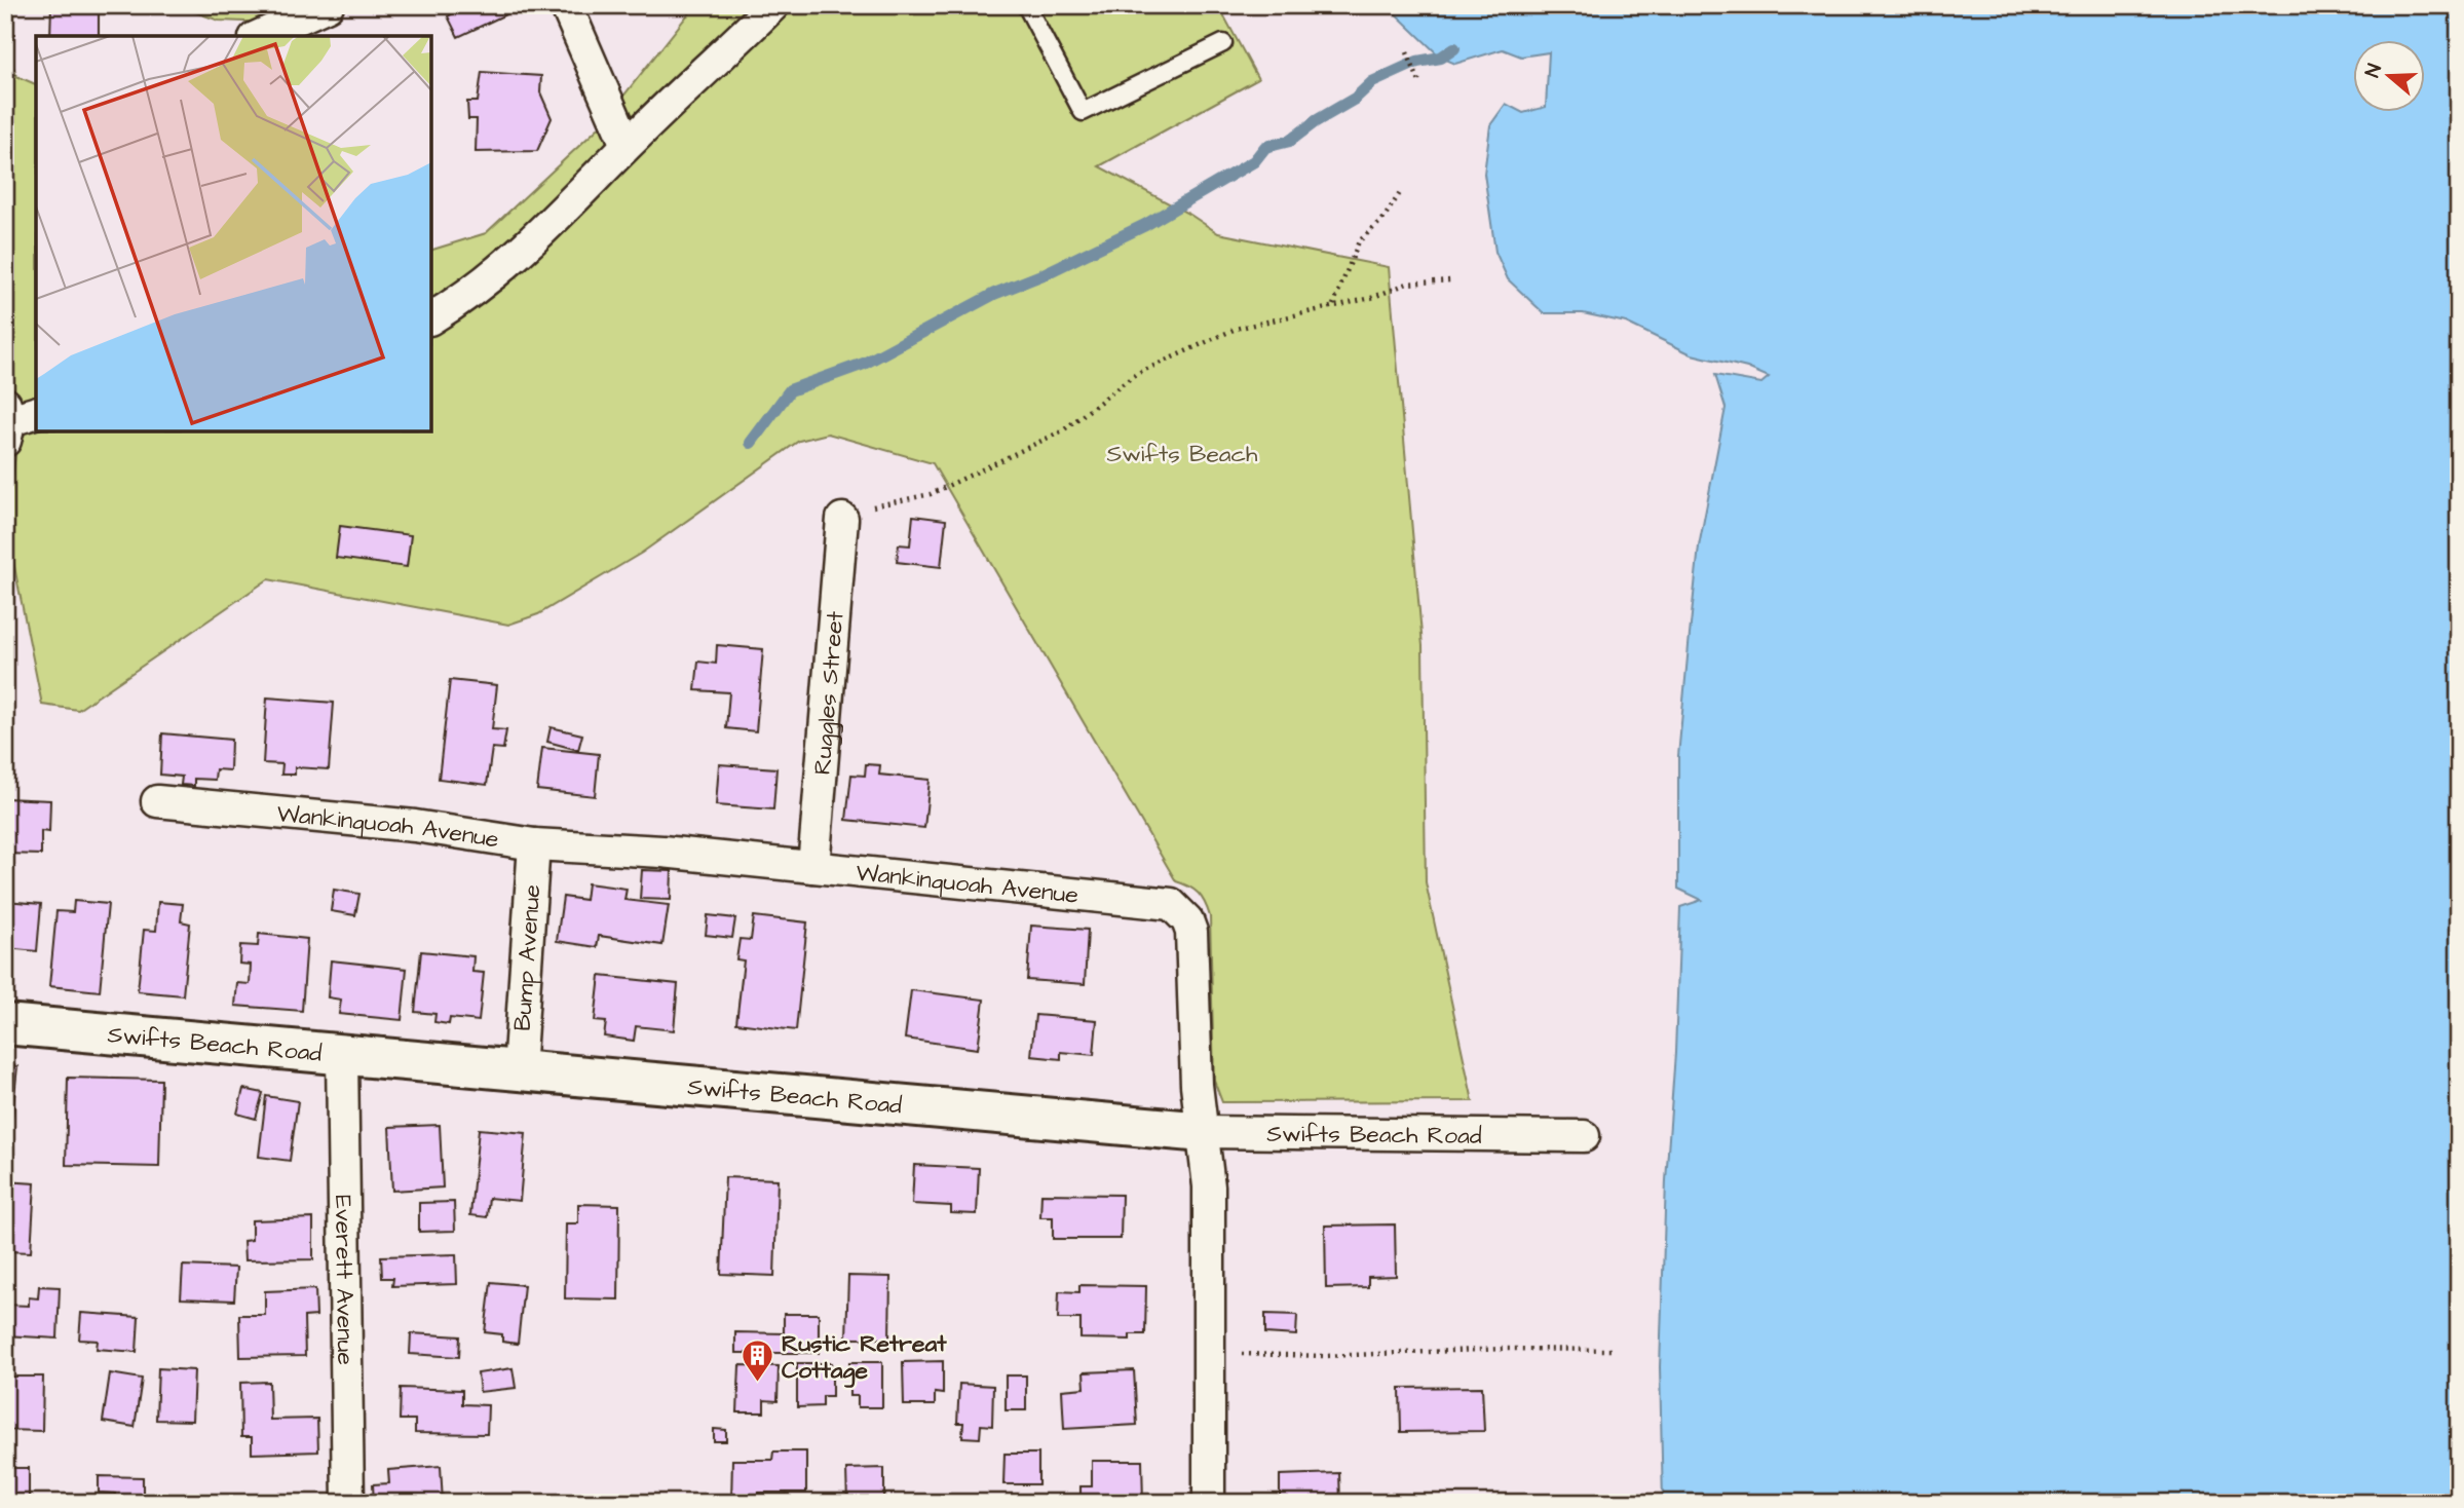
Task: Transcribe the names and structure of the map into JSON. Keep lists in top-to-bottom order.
{
  "streets": {
    "street": [
      "Ruggles Street",
      "Wankinquoah Avenue",
      "Bump Avenue",
      "Swifts Beach Road",
      "Everett Avenue"
    ]
  },
  "crossings": [
    ["Ruggles Street", "Wankinquoah Avenue"],
    ["Wankinquoah Avenue", "Bump Avenue"],
    ["Wankinquoah Avenue", "Swifts Beach Road"],
    ["Bump Avenue", "Swifts Beach Road"],
    ["Swifts Beach Road", "Everett Avenue"]
  ],
  "parks": ["Swifts Beach"],
  "places": {
    "building": ["Rustic Retreat Cottage"]
  },
  "north": "left"
}
